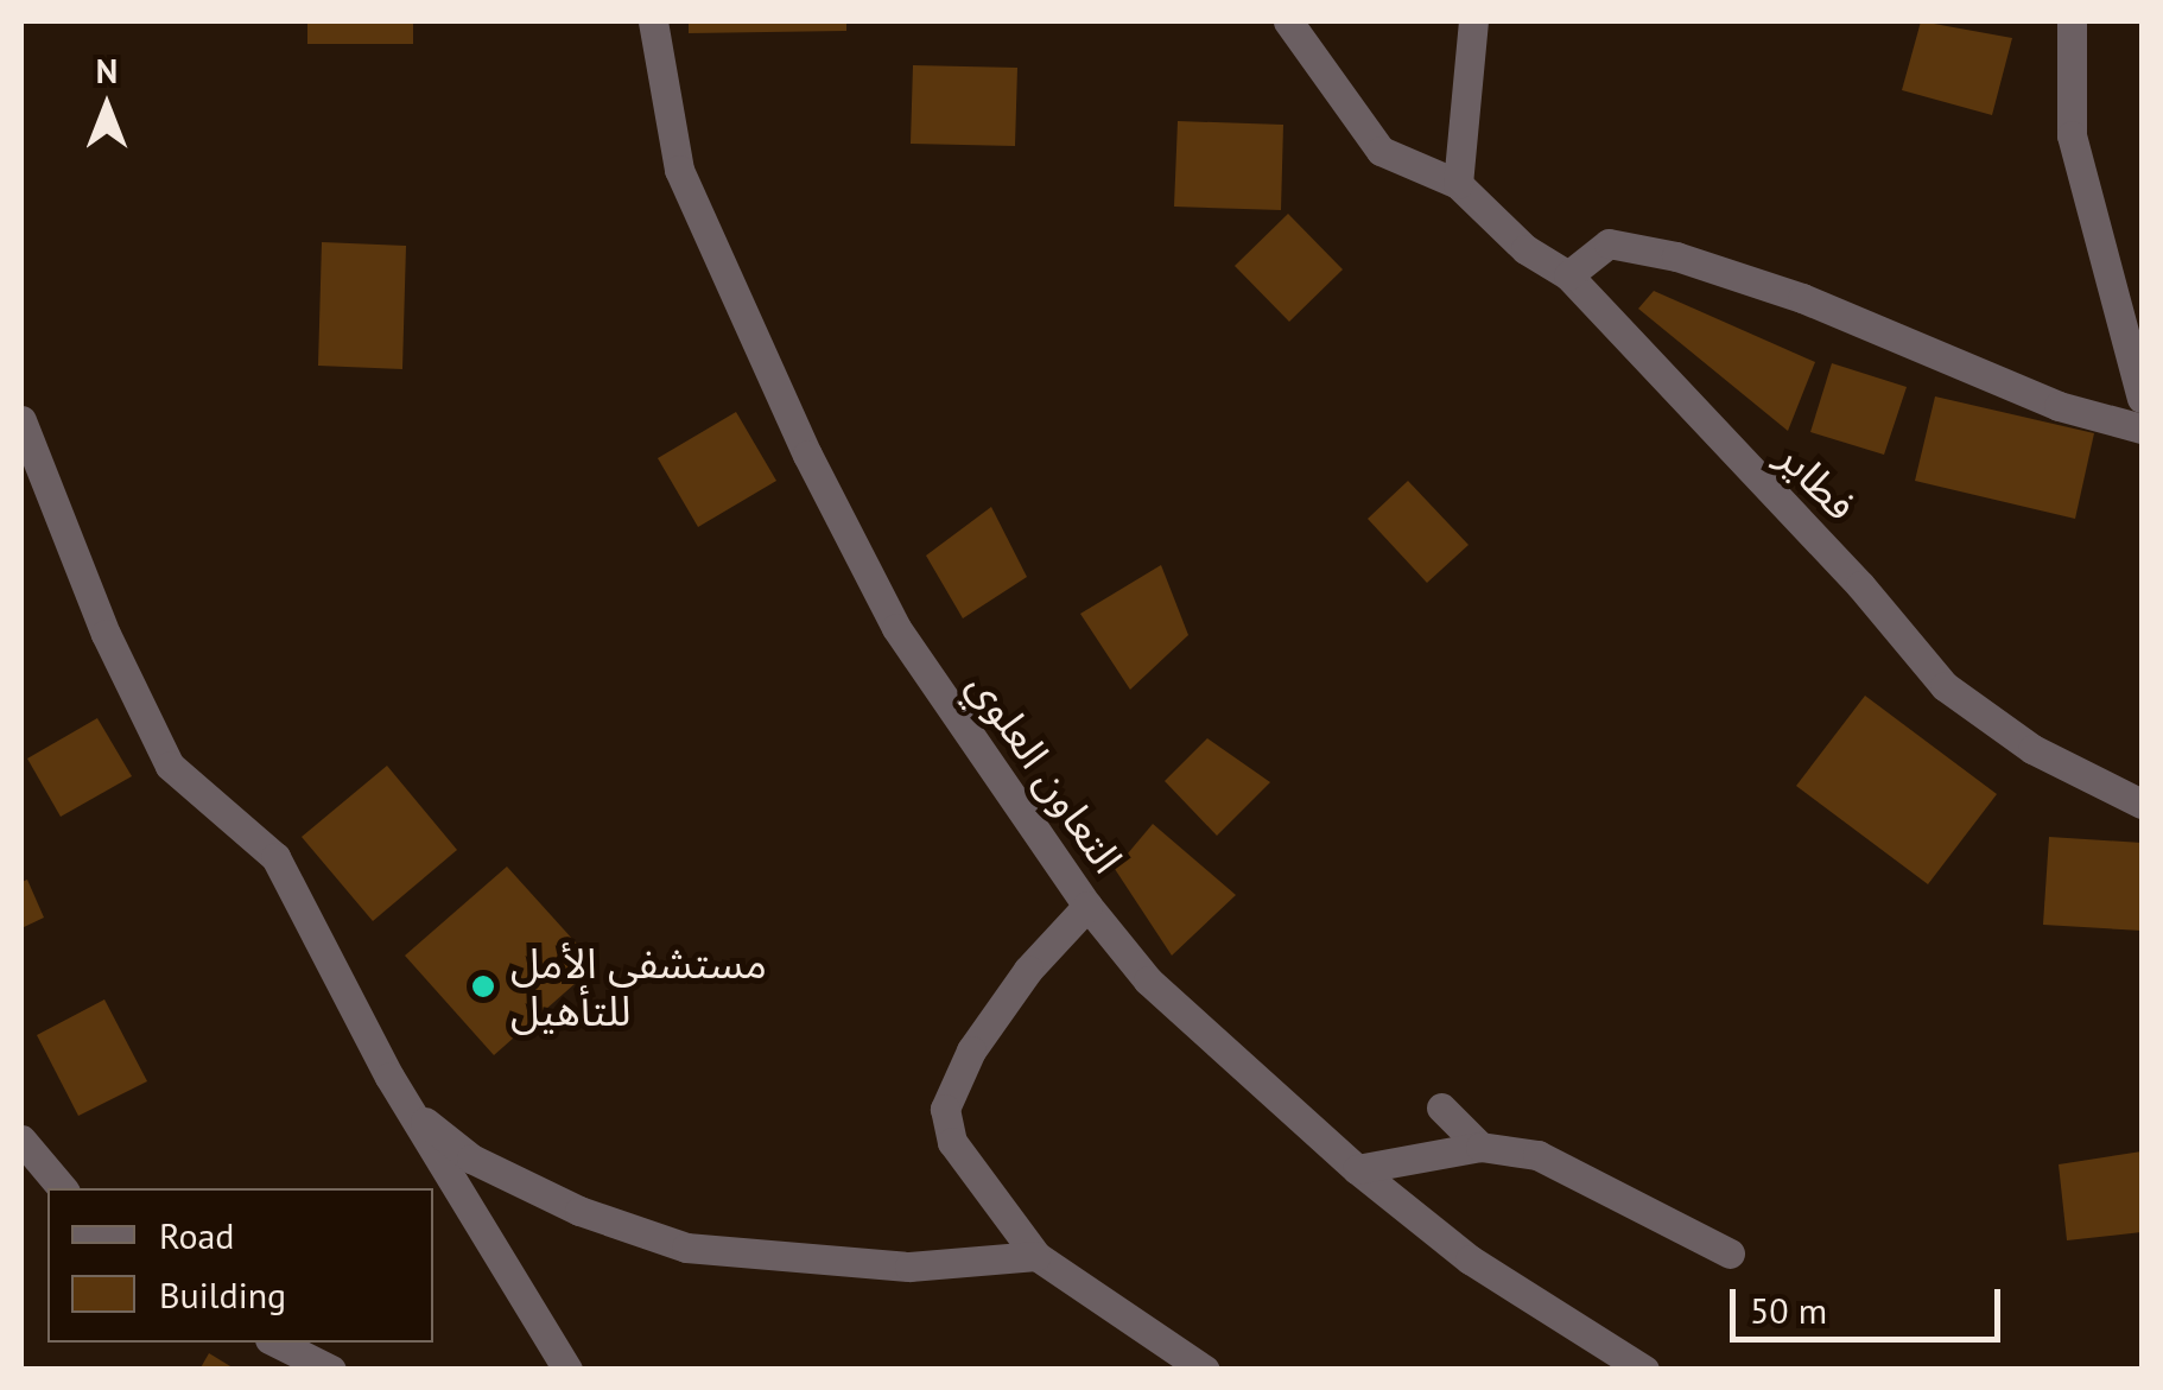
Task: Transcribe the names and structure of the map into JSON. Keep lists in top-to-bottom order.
{
  "streets": {
    "street": ["فطاير", "التعاون العلوي"]
  },
  "places": ["مستشفى الأمل للتأهيل"],
  "legend": ["Road", "Building"],
  "scale_bar": "50 m",
  "north": "top"
}
